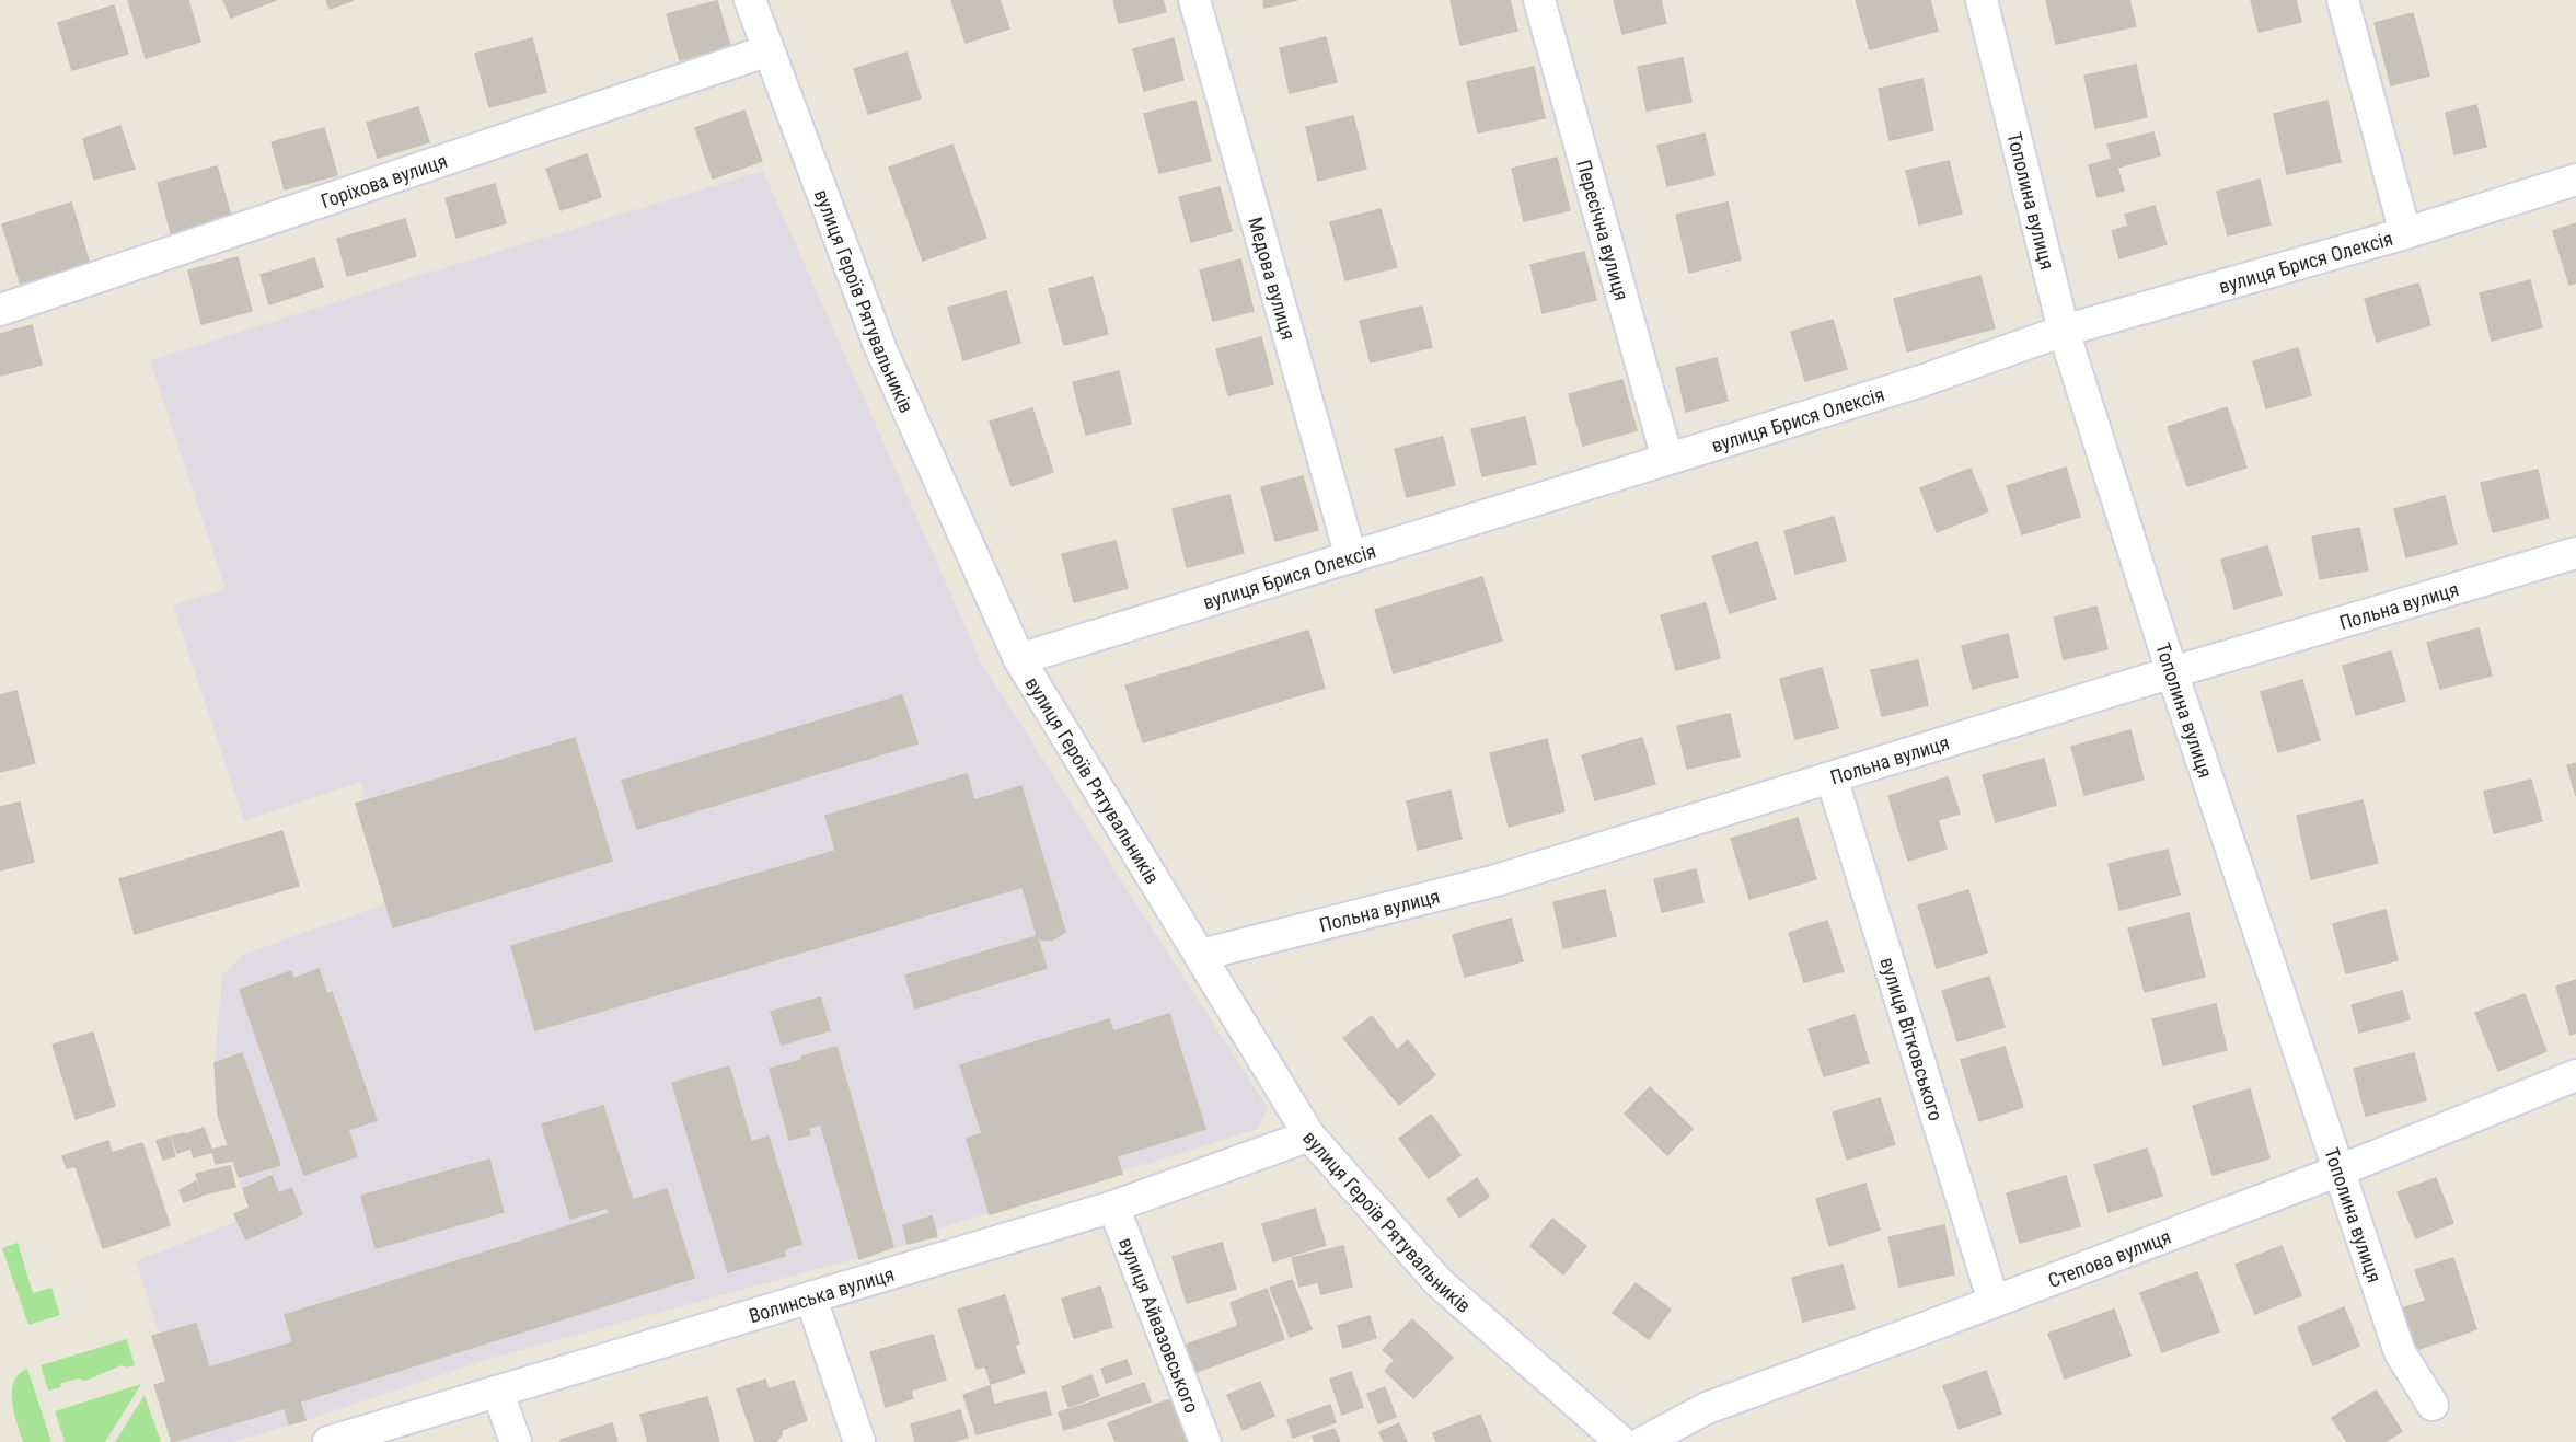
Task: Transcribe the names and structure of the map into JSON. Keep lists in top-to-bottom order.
{
  "streets": {
    "street": [
      "Горіхова вулиця",
      "Тополина вулиця",
      "Пересічна вулиця",
      "вулиця Брися Олексія",
      "Медова вулиця",
      "вулиця Героїв Рятувальників",
      "Польна вулиця",
      "вулиця Вітковського",
      "Степова вулиця",
      "Волинська вулиця",
      "вулиця Айвазовського"
    ]
  },
  "crossings": [
    ["Горіхова вулиця", "вулиця Героїв Рятувальників"],
    ["Тополина вулиця", "вулиця Брися Олексія"],
    ["Тополина вулиця", "Польна вулиця"],
    ["Тополина вулиця", "Степова вулиця"],
    ["Пересічна вулиця", "вулиця Брися Олексія"],
    ["вулиця Брися Олексія", "Медова вулиця"],
    ["вулиця Брися Олексія", "вулиця Героїв Рятувальників"],
    ["вулиця Героїв Рятувальників", "Польна вулиця"],
    ["вулиця Героїв Рятувальників", "Волинська вулиця"],
    ["Польна вулиця", "вулиця Вітковського"],
    ["вулиця Вітковського", "Степова вулиця"],
    ["Волинська вулиця", "вулиця Айвазовського"]
  ]
}
